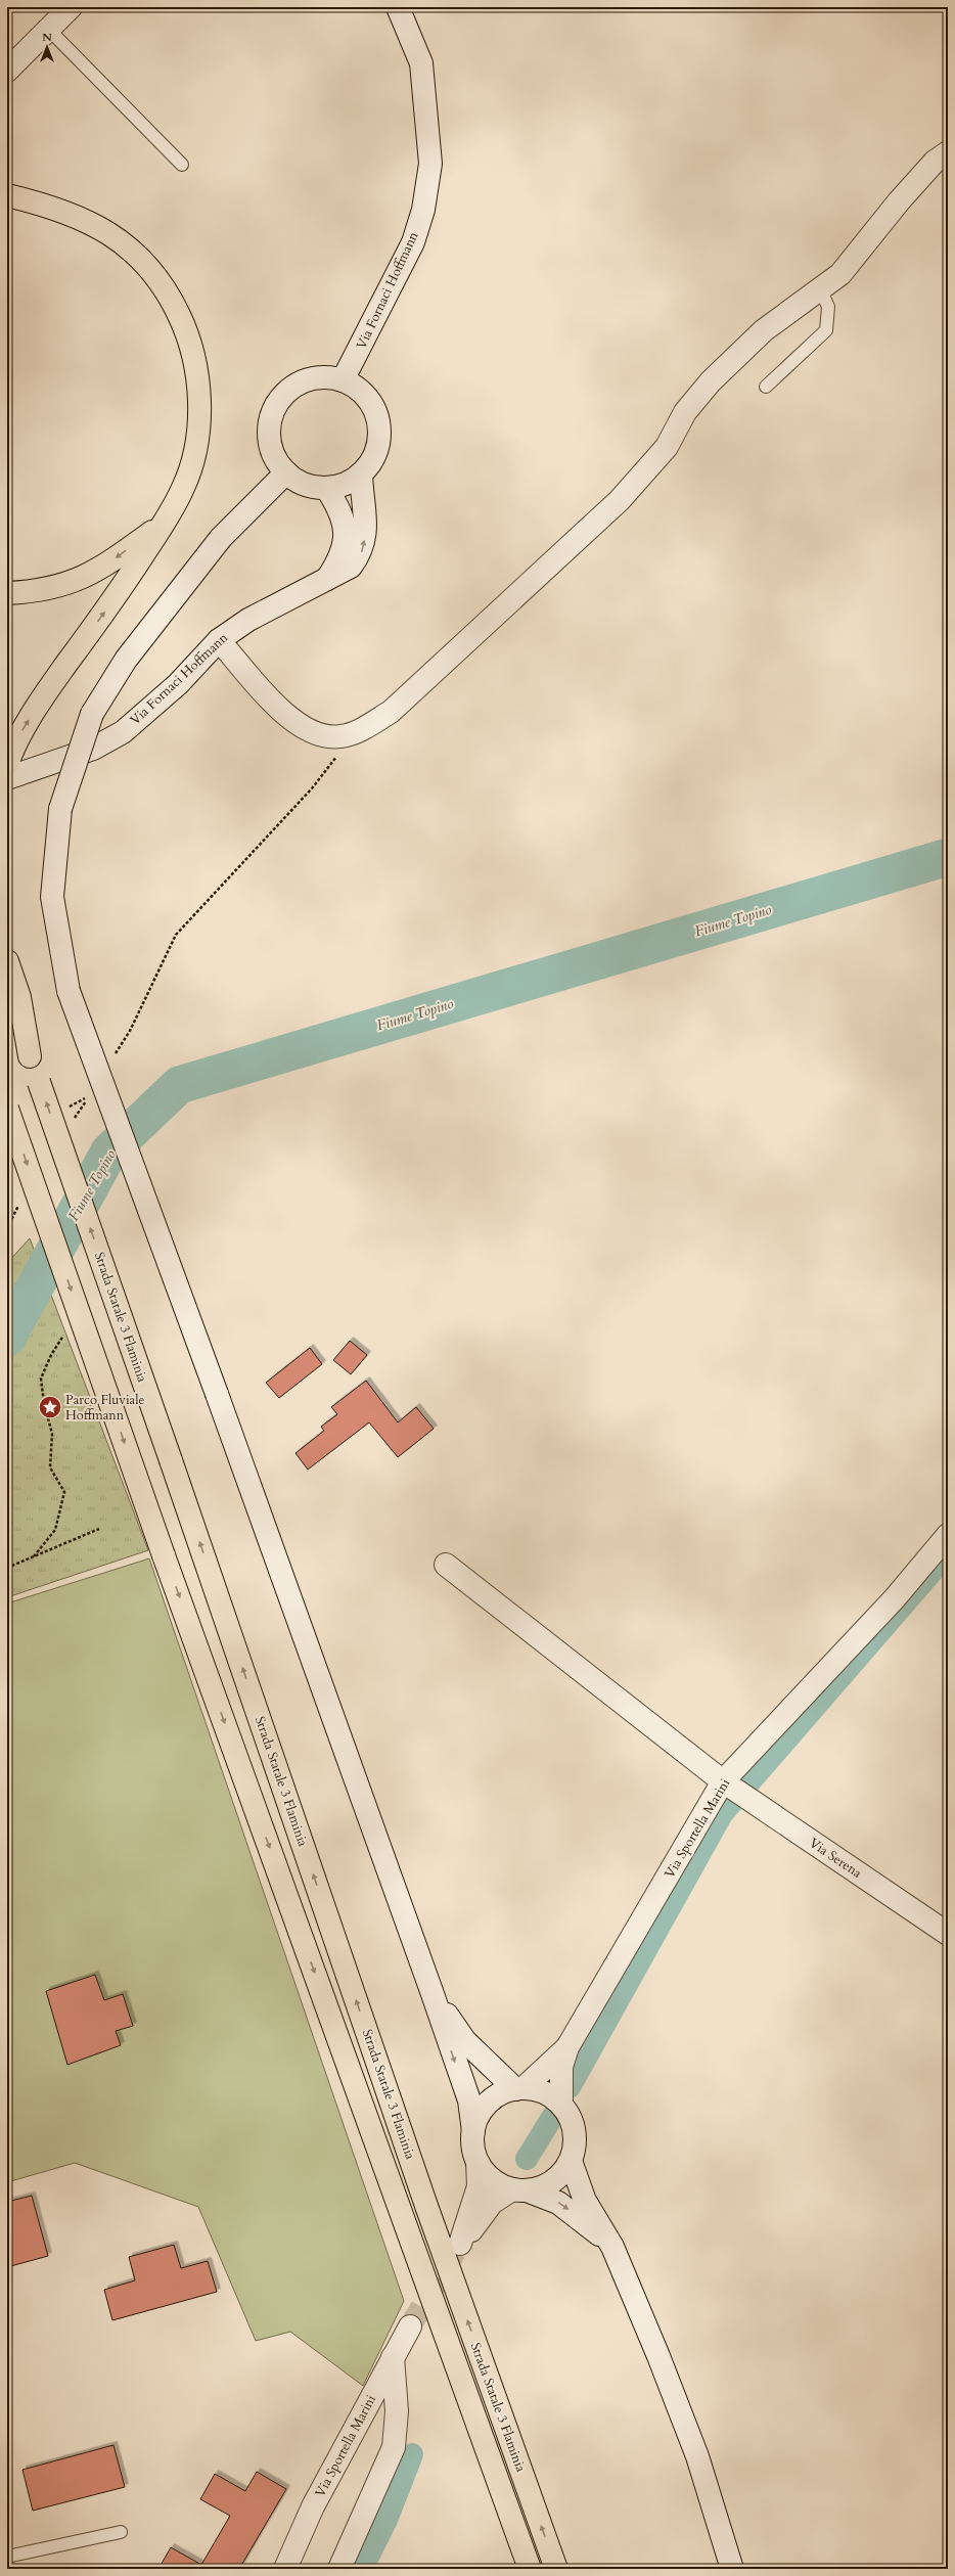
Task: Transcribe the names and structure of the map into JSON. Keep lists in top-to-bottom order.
{
  "streets": {
    "highway": ["Strada Statale 3 Flaminia"],
    "main road": ["Via Fornaci Hoffmann", "Via Sportella Marini", "Via Serena"]
  },
  "crossings": [
    ["Via Sportella Marini", "Via Serena"]
  ],
  "water": ["Fiume Topino"],
  "places": {
    "place": ["Parco Fluviale Hoffmann"]
  },
  "north": "top"
}
